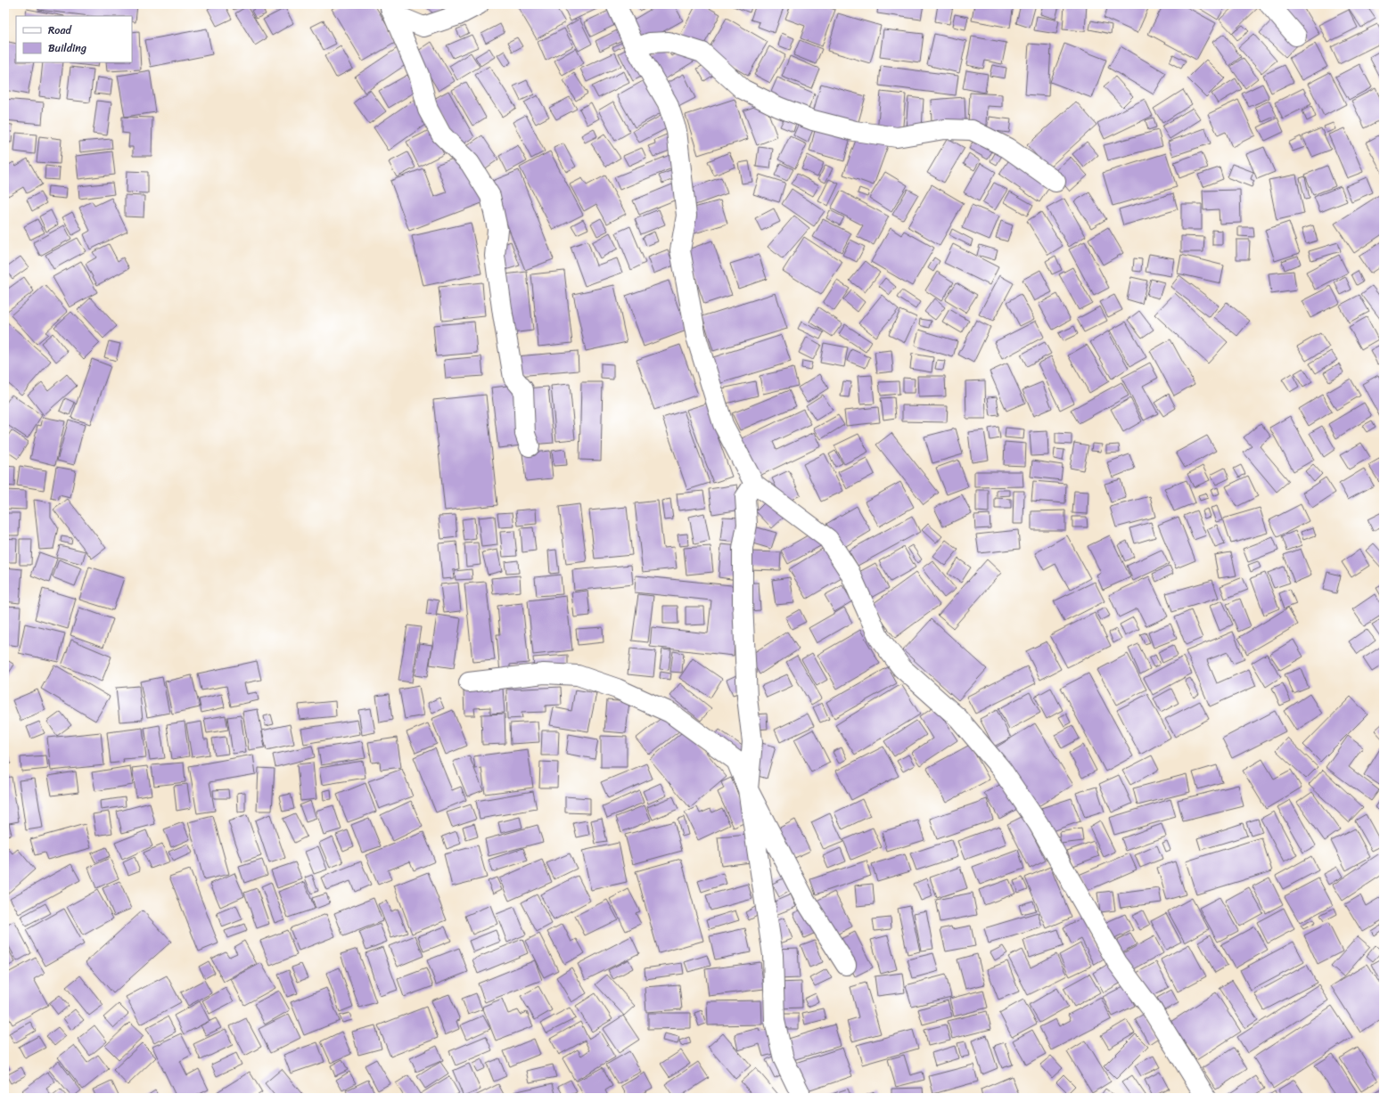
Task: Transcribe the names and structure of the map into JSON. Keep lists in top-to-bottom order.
{
  "legend": ["Road", "Building"]
}
